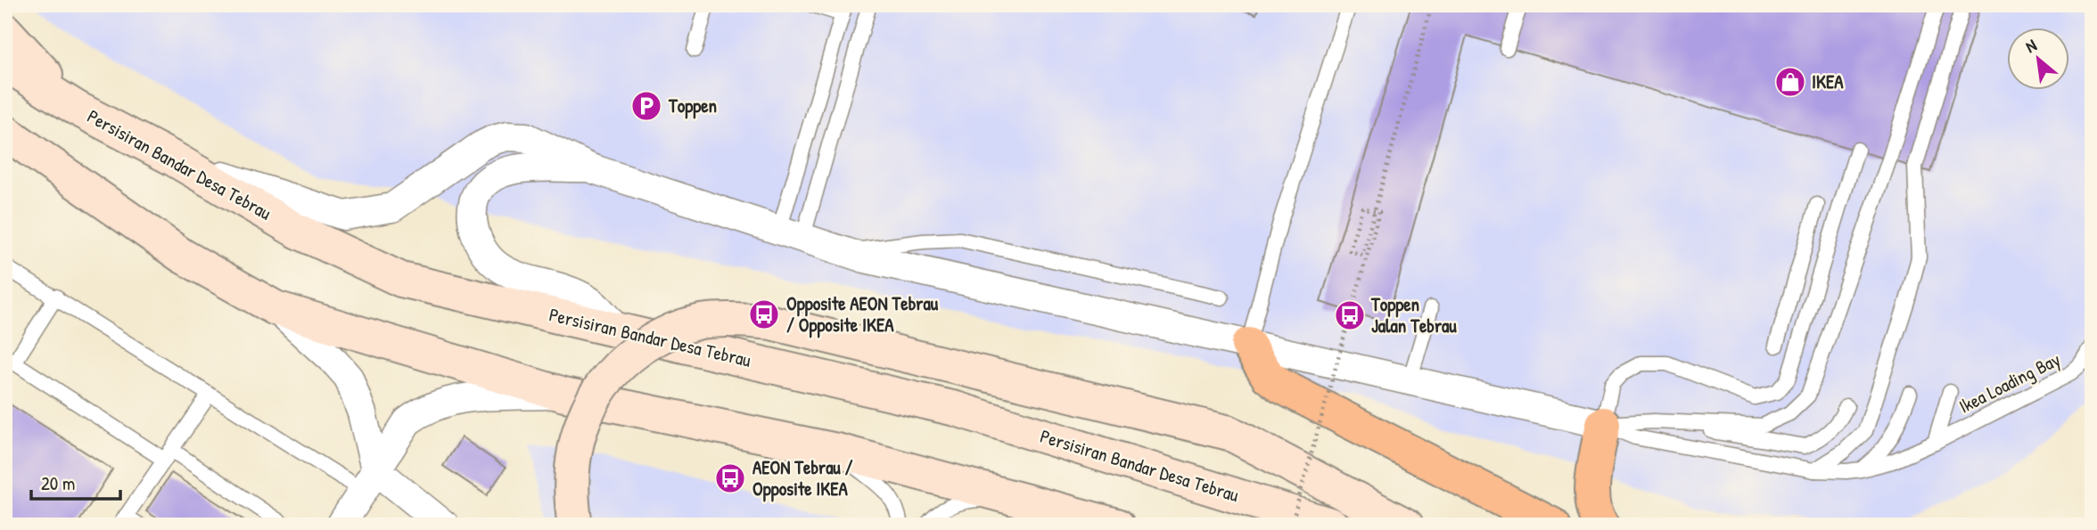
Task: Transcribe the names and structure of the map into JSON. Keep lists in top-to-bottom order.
{
  "streets": {
    "main road": ["Persisiran Bandar Desa Tebrau"],
    "lane": ["Ikea Loading Bay"]
  },
  "places": {
    "shop": ["IKEA"],
    "parking": ["Toppen"],
    "bus stop": ["Opposite AEON Tebrau / Opposite IKEA", "Toppen Jalan Tebrau", "AEON Tebrau / Opposite IKEA"]
  },
  "scale_bar": "20 m",
  "north": "top left"
}
